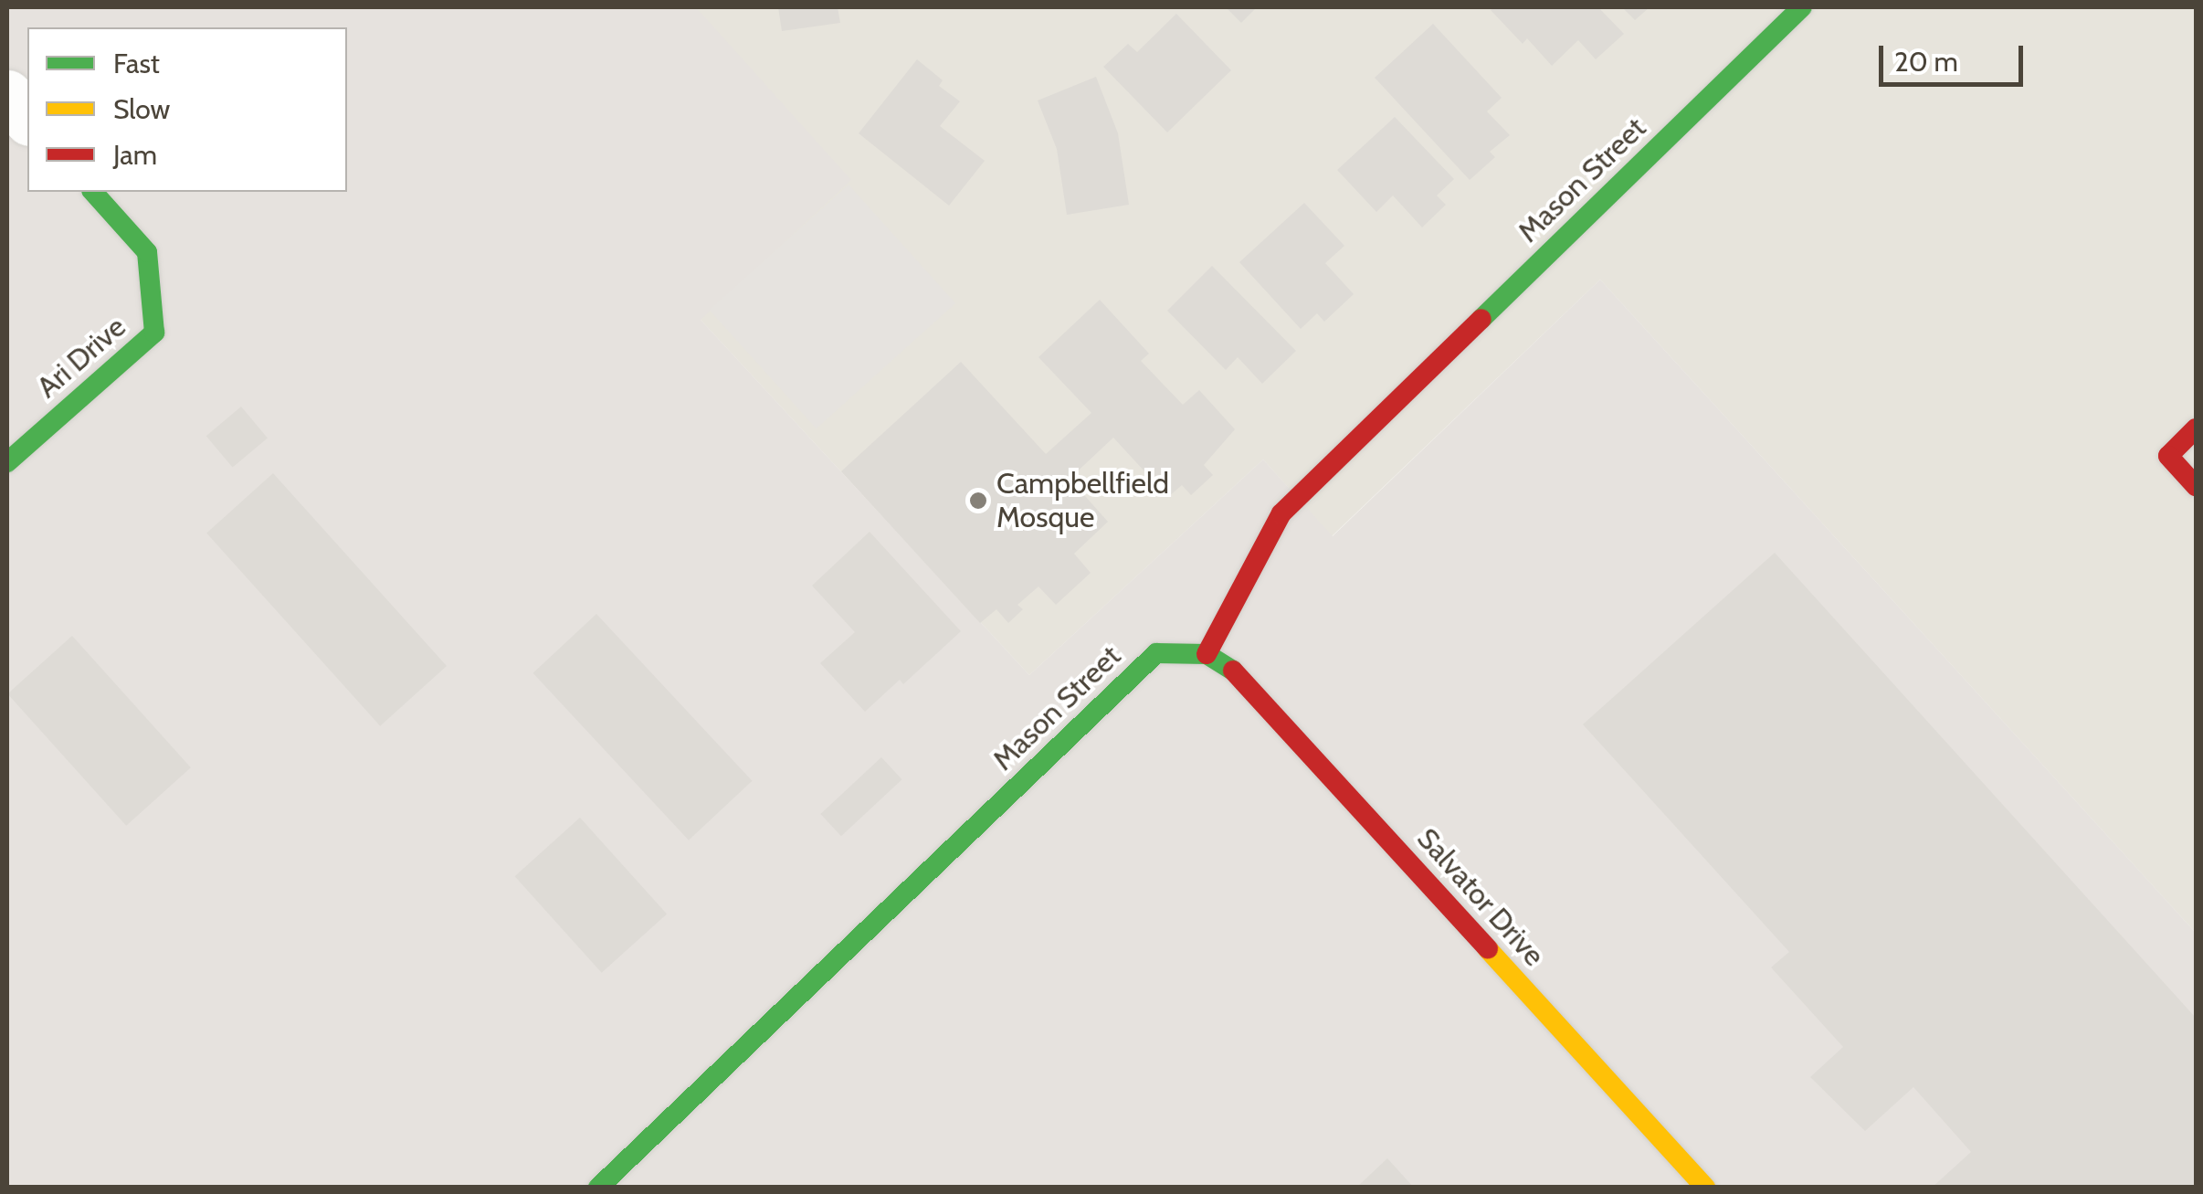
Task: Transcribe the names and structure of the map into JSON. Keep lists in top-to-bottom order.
{
  "streets": {
    "street": ["Mason Street", "Ari Drive", "Salvator Drive"]
  },
  "crossings": [
    ["Mason Street", "Salvator Drive"]
  ],
  "places": ["Campbellfield Mosque"],
  "legend": ["Fast", "Slow", "Jam"],
  "scale_bar": "20 m"
}
